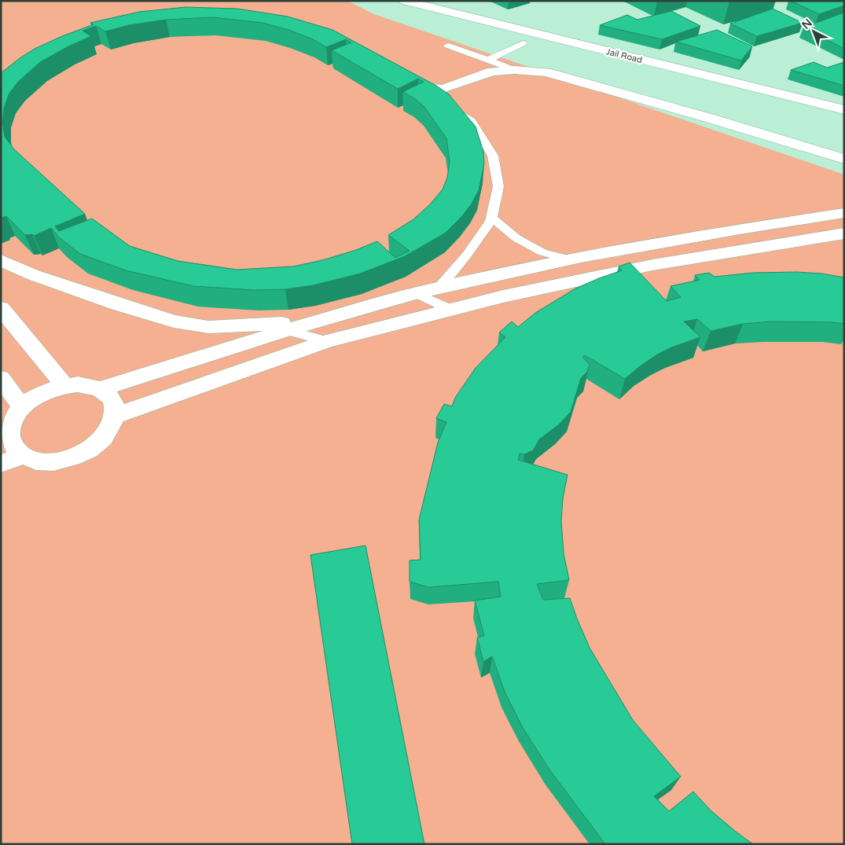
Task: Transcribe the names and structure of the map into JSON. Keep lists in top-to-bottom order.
{
  "streets": {
    "street": ["Jail Road"]
  },
  "north": "top left"
}
